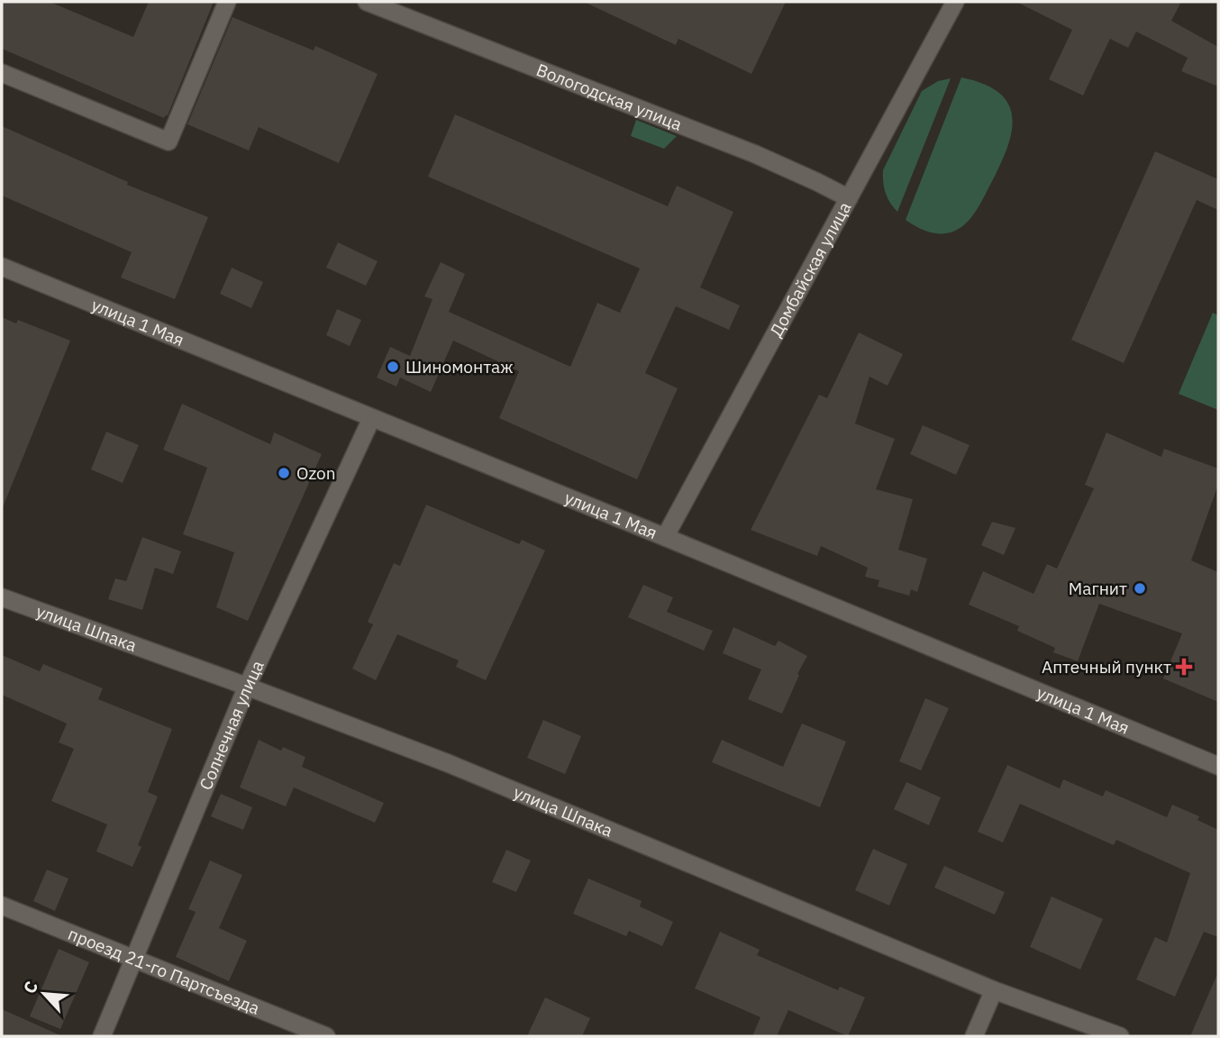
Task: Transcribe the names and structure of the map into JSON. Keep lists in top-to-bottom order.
{
  "streets": {
    "street": [
      "Вологодская улица",
      "Домбайская улица",
      "улица 1 Мая",
      "улица Шпака",
      "Солнечная улица",
      "проезд 21-го Партсъезда"
    ]
  },
  "crossings": [
    ["Вологодская улица", "Домбайская улица"],
    ["Домбайская улица", "улица 1 Мая"],
    ["улица 1 Мая", "Солнечная улица"],
    ["улица Шпака", "Солнечная улица"],
    ["Солнечная улица", "проезд 21-го Партсъезда"]
  ],
  "places": {
    "other": ["Шиномонтаж", "Ozon", "Магнит"],
    "health": ["Аптечный пункт"]
  },
  "north": "top left"
}
